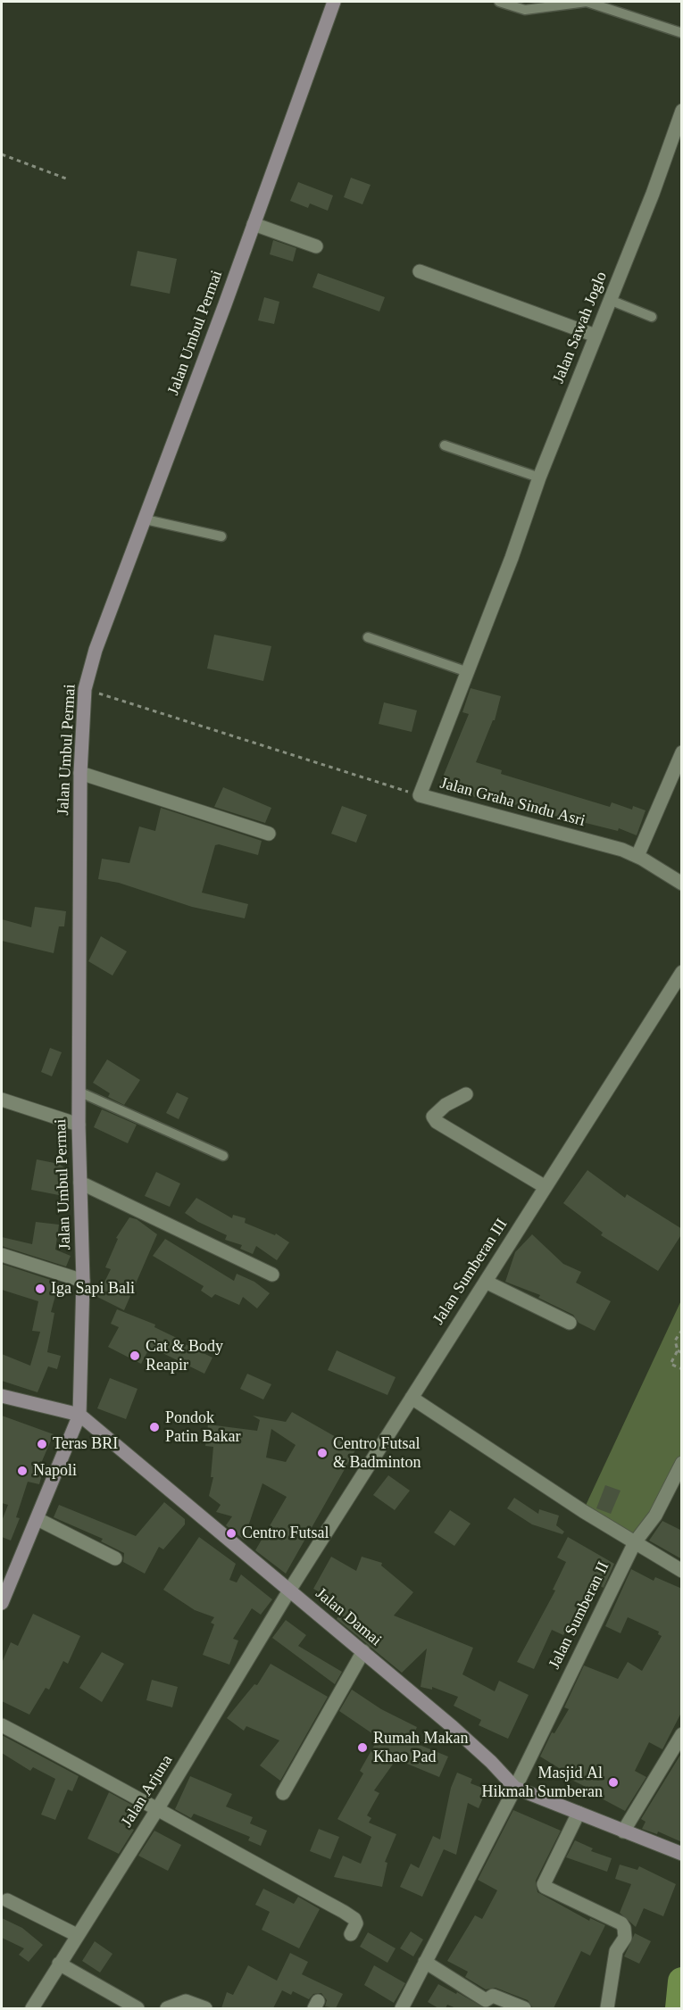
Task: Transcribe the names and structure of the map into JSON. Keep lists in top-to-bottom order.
{
  "streets": {
    "main road": ["Jalan Umbul Permai", "Jalan Damai"],
    "street": [
      "Jalan Sawah Joglo",
      "Jalan Graha Sindu Asri",
      "Jalan Sumberan III",
      "Jalan Sumberan II",
      "Jalan Arjuna"
    ]
  },
  "crossings": [
    ["Jalan Sawah Joglo", "Jalan Graha Sindu Asri"],
    ["Jalan Umbul Permai", "Jalan Damai"],
    ["Jalan Sumberan III", "Jalan Damai"],
    ["Jalan Sumberan III", "Jalan Arjuna"],
    ["Jalan Sumberan II", "Jalan Damai"],
    ["Jalan Damai", "Jalan Arjuna"]
  ],
  "places": [
    "Iga Sapi Bali",
    "Cat & Body Reapir",
    "Pondok Patin Bakar",
    "Teras BRI",
    "Centro Futsal & Badminton",
    "Napoli",
    "Centro Futsal",
    "Rumah Makan Khao Pad",
    "Masjid Al Hikmah Sumberan"
  ]
}
